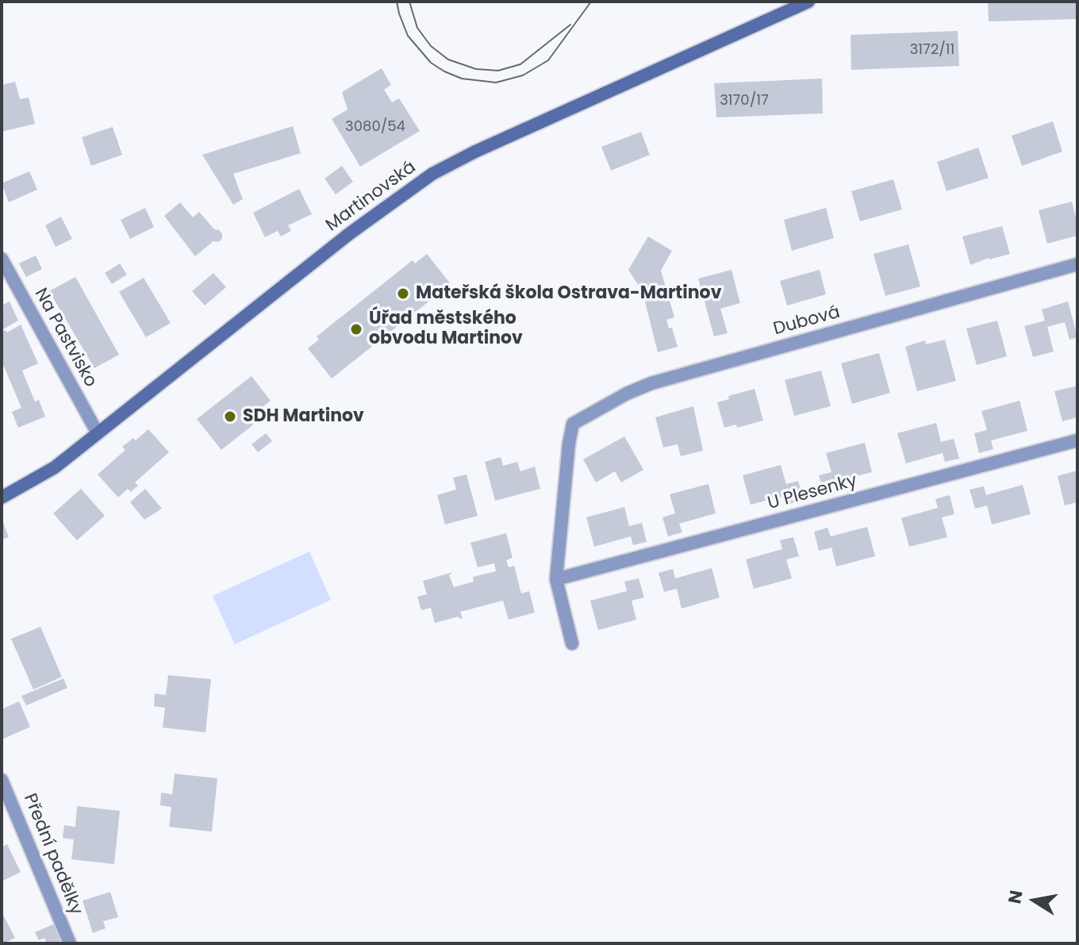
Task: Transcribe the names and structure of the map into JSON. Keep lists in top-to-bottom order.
{
  "streets": {
    "street": [
      "Martinovská",
      "Dubová",
      "Na Pastvisko",
      "U Plesenky",
      "Přední padělky"
    ]
  },
  "crossings": [
    ["Martinovská", "Na Pastvisko"],
    ["Dubová", "U Plesenky"]
  ],
  "places": ["Mateřská škola Ostrava-Martinov", "Úřad městského obvodu Martinov", "SDH Martinov"],
  "house_numbers": ["3172/11", "3170/17", "3080/54"],
  "north": "left"
}
